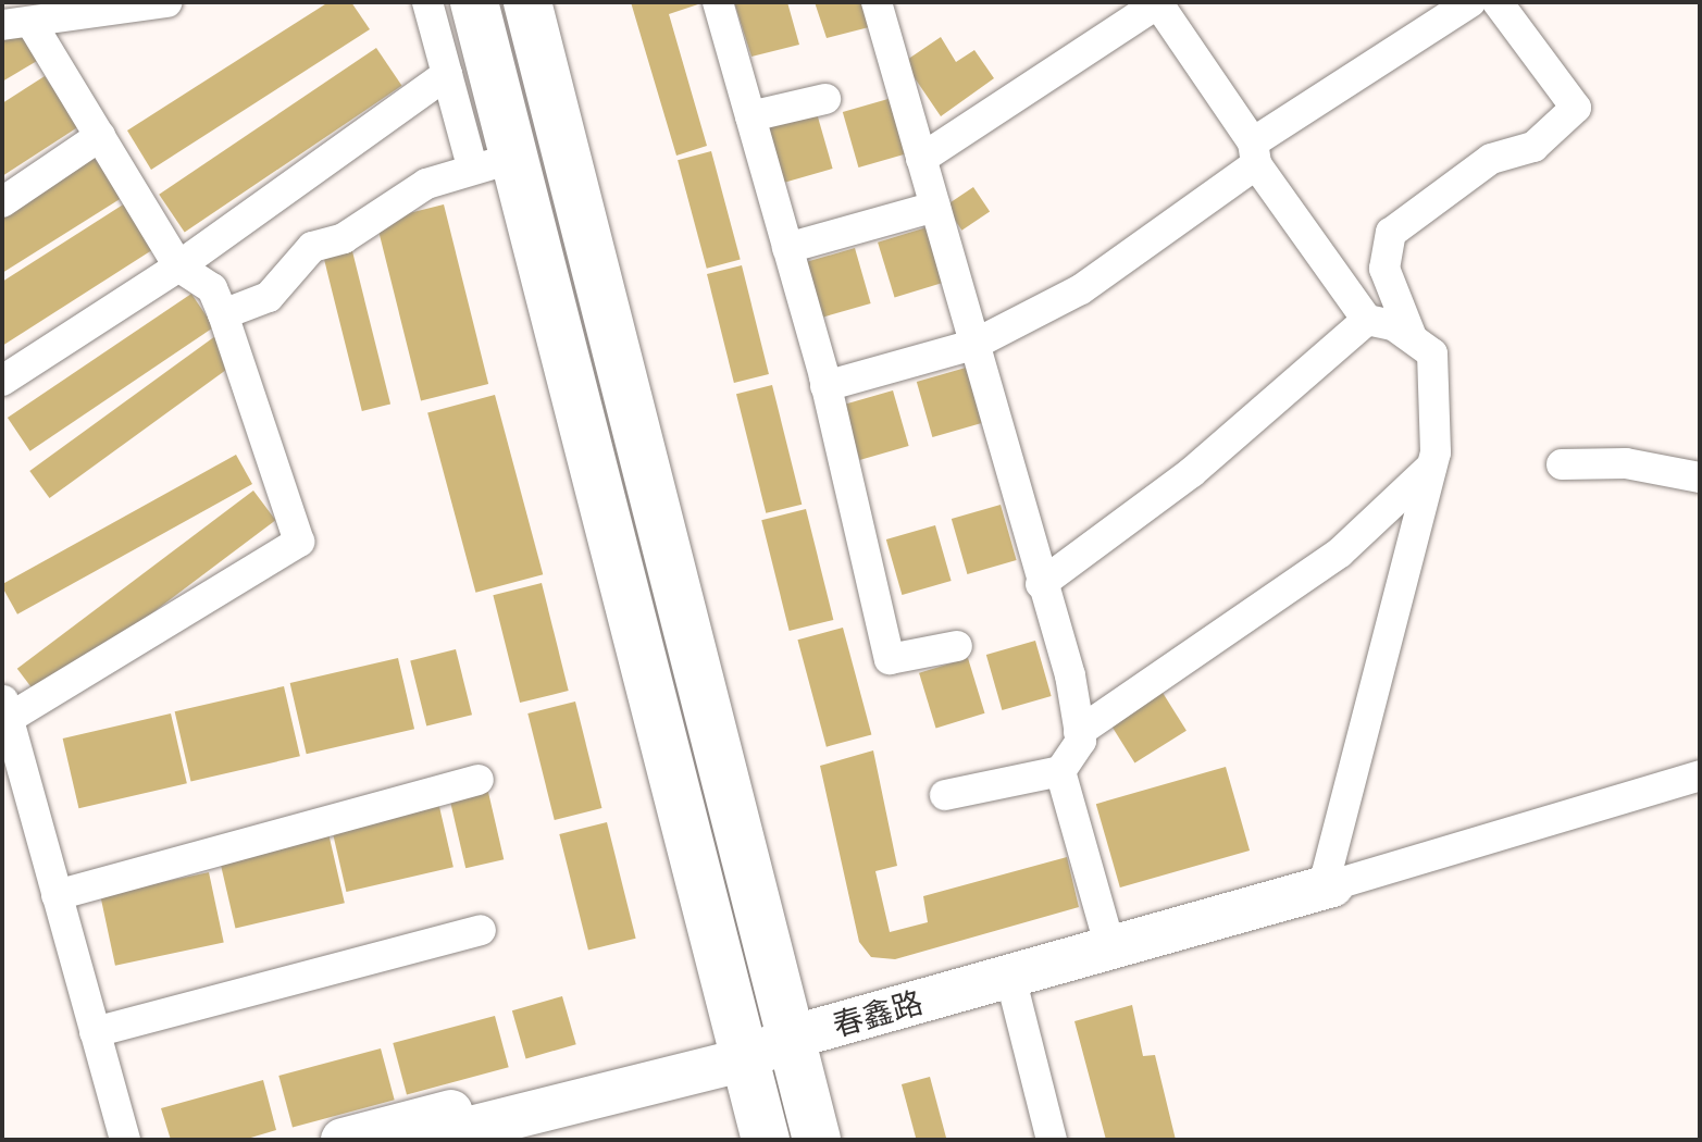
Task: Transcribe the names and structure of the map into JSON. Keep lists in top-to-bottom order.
{
  "streets": {
    "main road": ["春鑫路"]
  }
}
